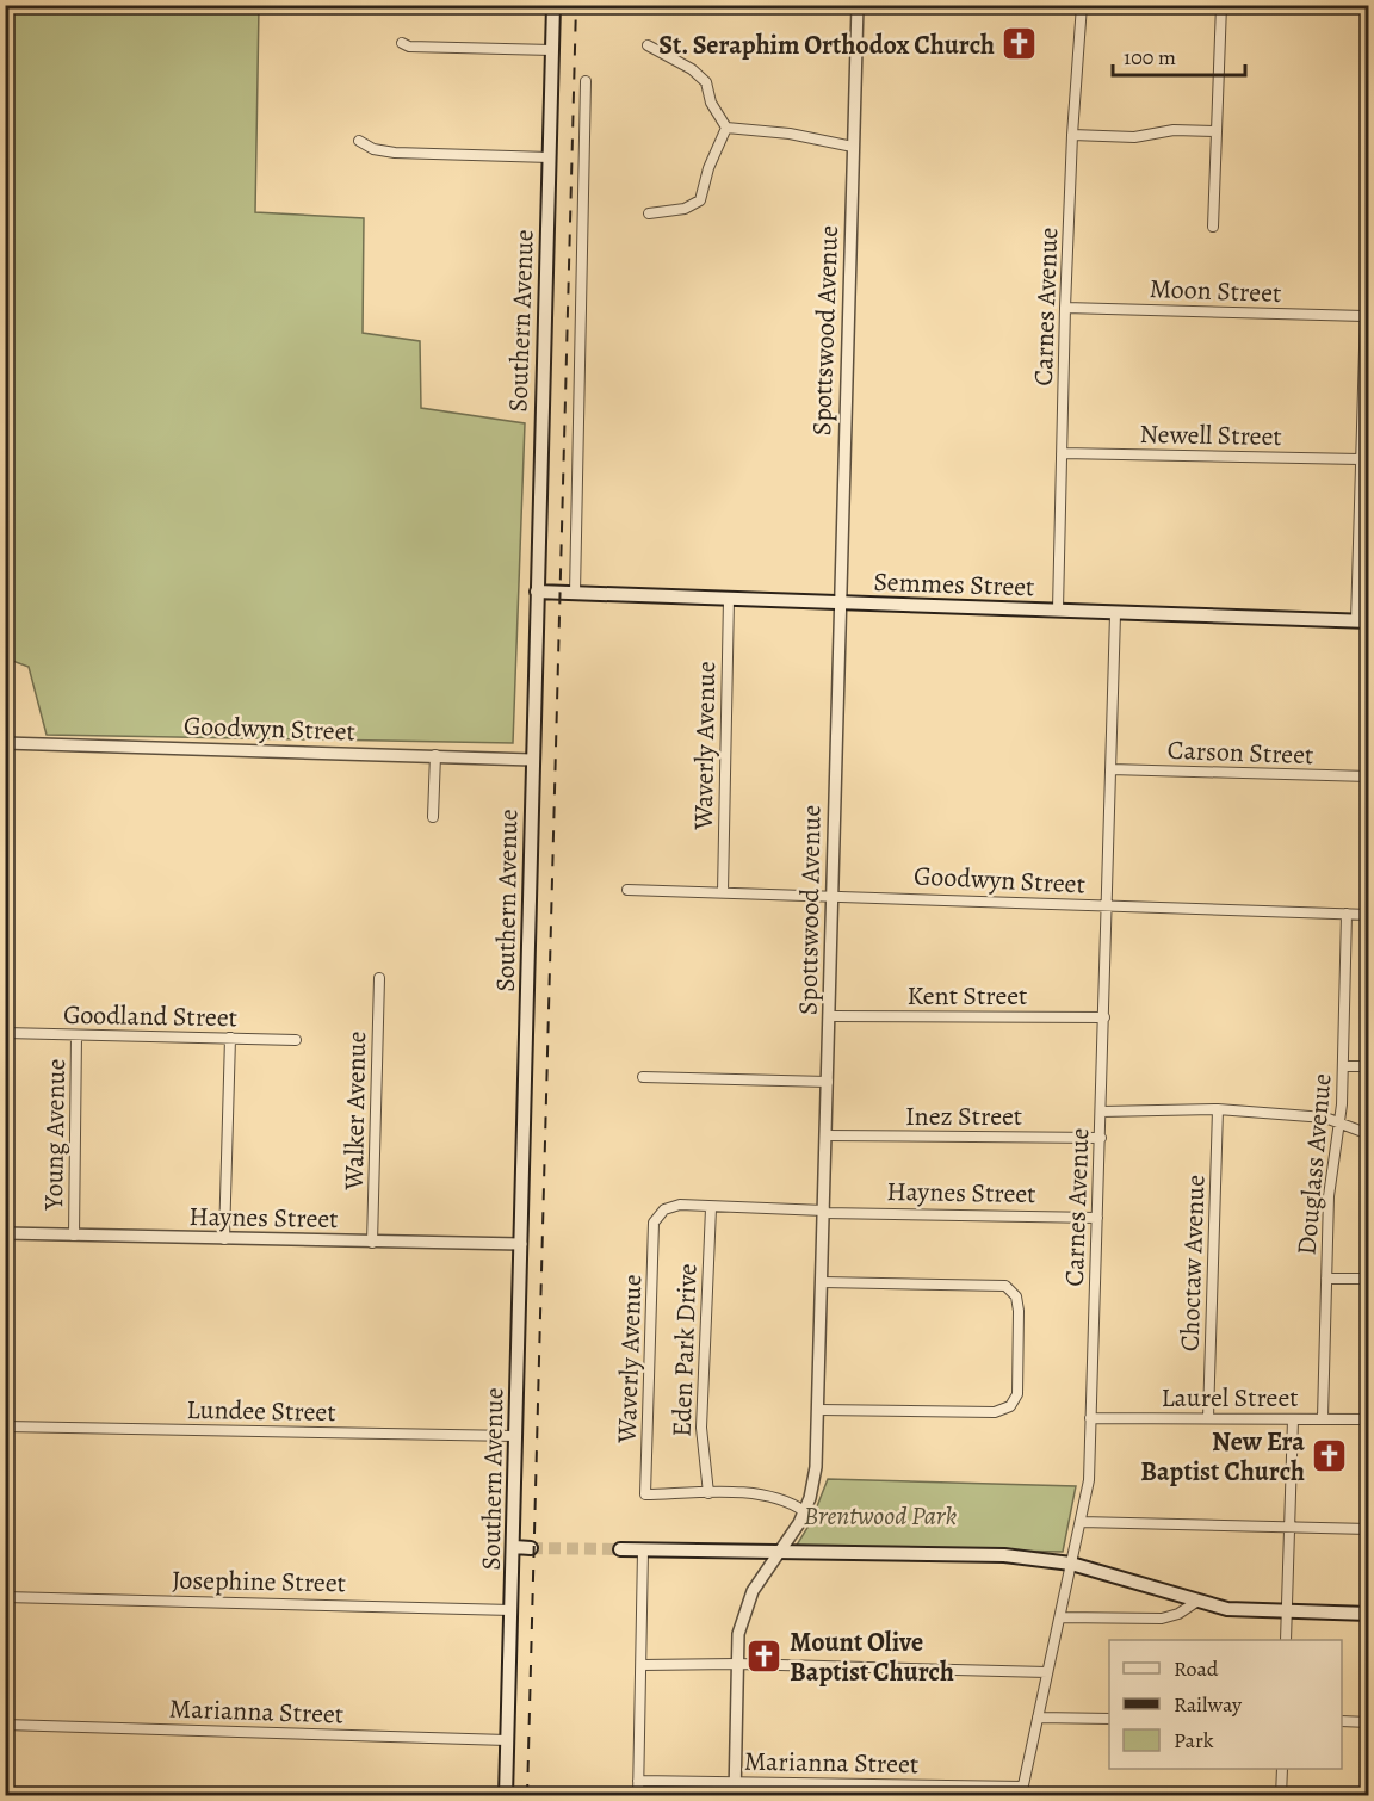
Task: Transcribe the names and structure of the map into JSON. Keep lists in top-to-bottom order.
{
  "streets": {
    "main road": ["Southern Avenue", "Semmes Street"],
    "street": [
      "Moon Street",
      "Carnes Avenue",
      "Spottswood Avenue",
      "Newell Street",
      "Goodwyn Street",
      "Waverly Avenue",
      "Carson Street",
      "Kent Street",
      "Goodland Street",
      "Walker Avenue",
      "Inez Street",
      "Young Avenue",
      "Douglass Avenue",
      "Haynes Street",
      "Choctaw Avenue",
      "Eden Park Drive",
      "Laurel Street",
      "Lundee Street",
      "Josephine Street",
      "Marianna Street"
    ]
  },
  "crossings": [
    ["Moon Street", "Carnes Avenue"],
    ["Carnes Avenue", "Newell Street"],
    ["Carnes Avenue", "Semmes Street"],
    ["Carnes Avenue", "Goodwyn Street"],
    ["Carnes Avenue", "Carson Street"],
    ["Carnes Avenue", "Kent Street"],
    ["Carnes Avenue", "Inez Street"],
    ["Carnes Avenue", "Haynes Street"],
    ["Carnes Avenue", "Laurel Street"],
    ["Carnes Avenue", "Marianna Street"],
    ["Southern Avenue", "Semmes Street"],
    ["Southern Avenue", "Goodwyn Street"],
    ["Southern Avenue", "Haynes Street"],
    ["Southern Avenue", "Lundee Street"],
    ["Southern Avenue", "Josephine Street"],
    ["Southern Avenue", "Marianna Street"],
    ["Spottswood Avenue", "Semmes Street"],
    ["Spottswood Avenue", "Goodwyn Street"],
    ["Spottswood Avenue", "Kent Street"],
    ["Spottswood Avenue", "Inez Street"],
    ["Spottswood Avenue", "Haynes Street"],
    ["Spottswood Avenue", "Marianna Street"],
    ["Semmes Street", "Waverly Avenue"],
    ["Goodwyn Street", "Waverly Avenue"],
    ["Goodwyn Street", "Douglass Avenue"],
    ["Waverly Avenue", "Haynes Street"],
    ["Waverly Avenue", "Eden Park Drive"],
    ["Goodland Street", "Young Avenue"],
    ["Walker Avenue", "Haynes Street"],
    ["Young Avenue", "Haynes Street"],
    ["Douglass Avenue", "Laurel Street"],
    ["Haynes Street", "Eden Park Drive"],
    ["Choctaw Avenue", "Laurel Street"]
  ],
  "parks": ["Brentwood Park"],
  "places": {
    "church": ["St. Seraphim Orthodox Church", "New Era Baptist Church", "Mount Olive Baptist Church"]
  },
  "legend": ["Road", "Railway", "Park"],
  "scale_bar": "100 m"
}
